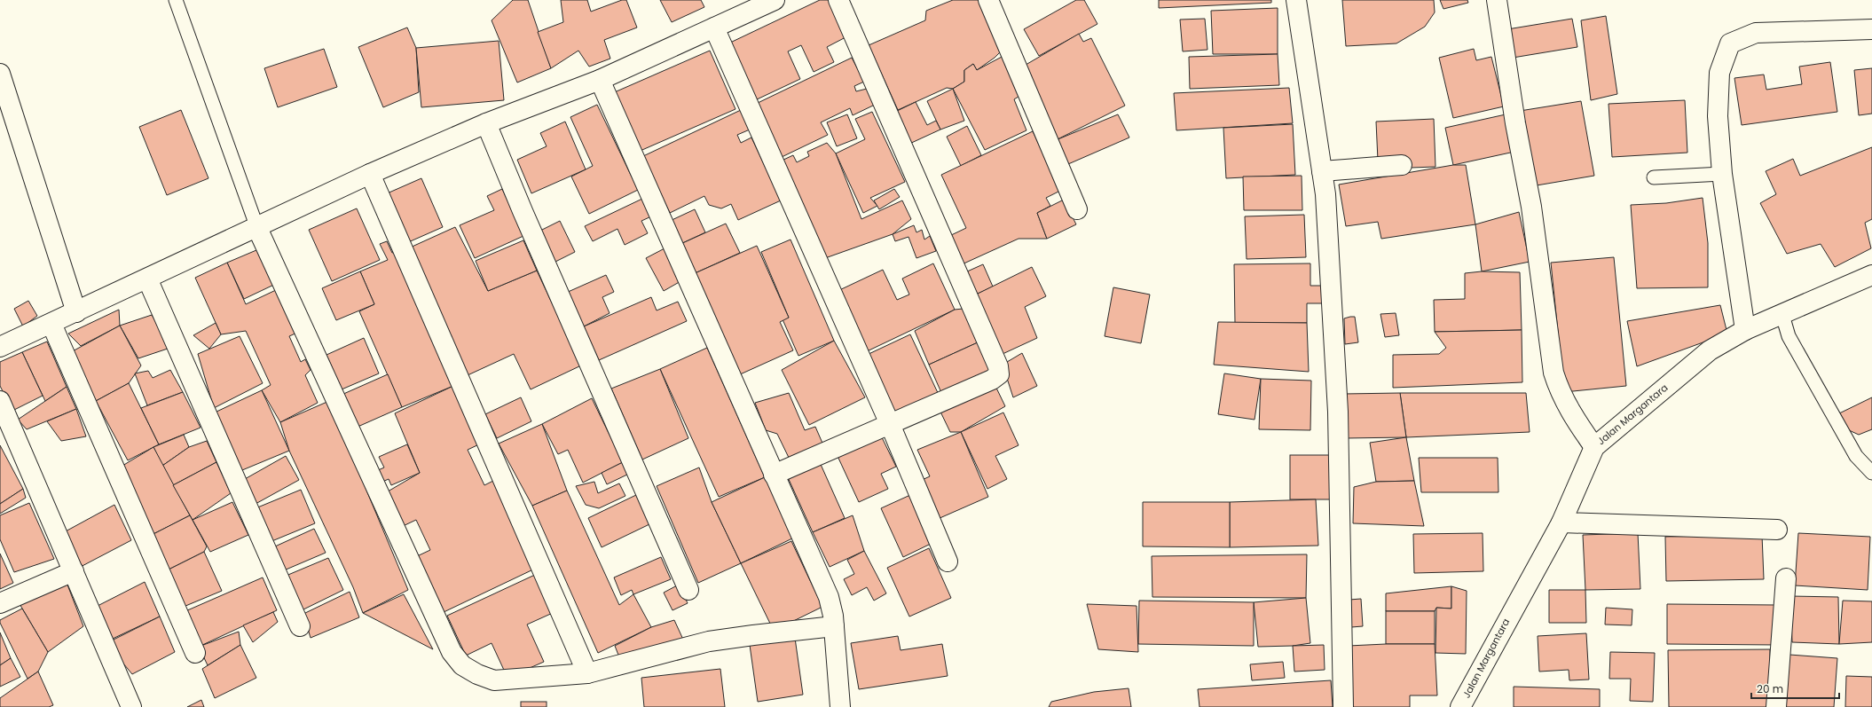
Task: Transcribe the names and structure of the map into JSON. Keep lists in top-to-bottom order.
{
  "streets": {
    "street": ["Jalan Margantara"]
  },
  "scale_bar": "20 m"
}
